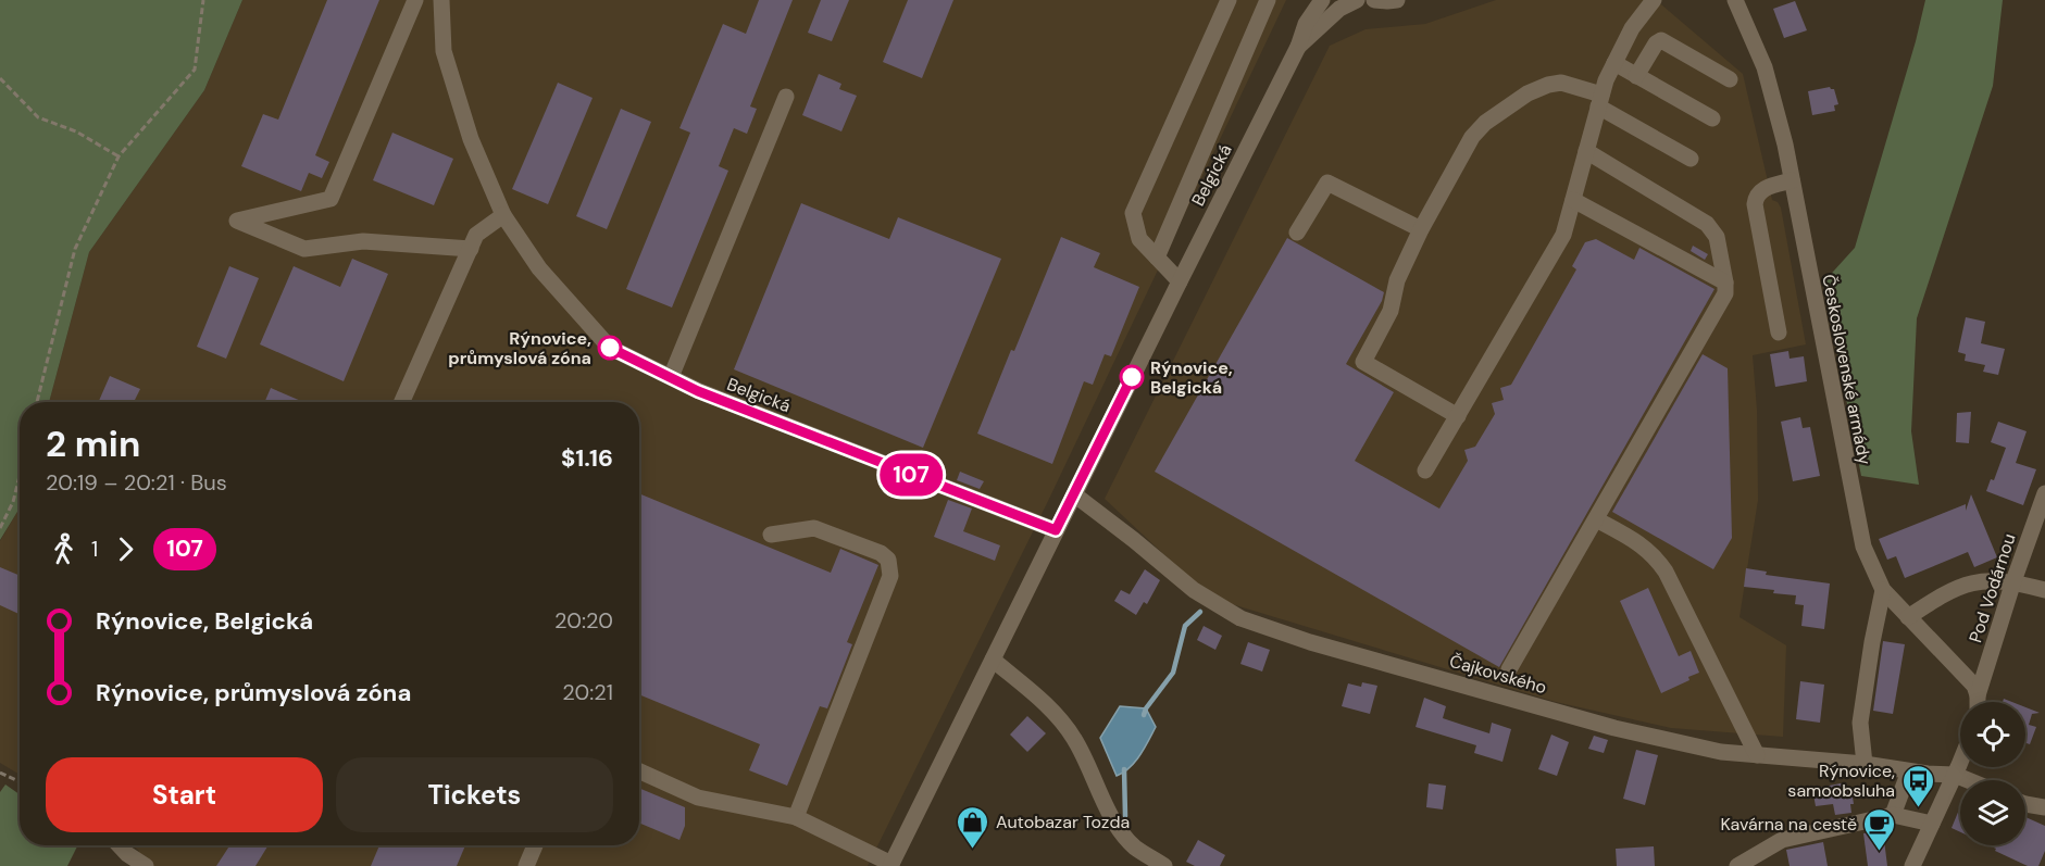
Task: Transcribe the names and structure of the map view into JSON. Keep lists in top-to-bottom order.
{
  "streets": {
    "street": [
      "Belgická",
      "Československé armády",
      "Pod Vodárnou",
      "Čajkovského"
    ]
  },
  "crossings": [
    ["Belgická", "Čajkovského"],
    ["Československé armády", "Pod Vodárnou"]
  ],
  "places": {
    "other": ["Rýnovice, průmyslová zóna", "Rýnovice, Belgická"],
    "bus stop": ["Rýnovice, samoobsluha"],
    "shop": ["Autobazar Tozda"],
    "cafe": ["Kavárna na cestě"]
  },
  "lines": ["bus line 107"],
  "page": {
    "on_map": "107",
    "heading": ["2 min", "20:19 – 20:21 · Bus", "$1.16"],
    "legs": ["1", "107"],
    "list": [
      {
        "name": "Rýnovice, Belgická",
        "value": "20:20"
      },
      {
        "name": "Rýnovice, průmyslová zóna",
        "value": "20:21"
      }
    ],
    "buttons": ["Start", "Tickets"]
  }
}
